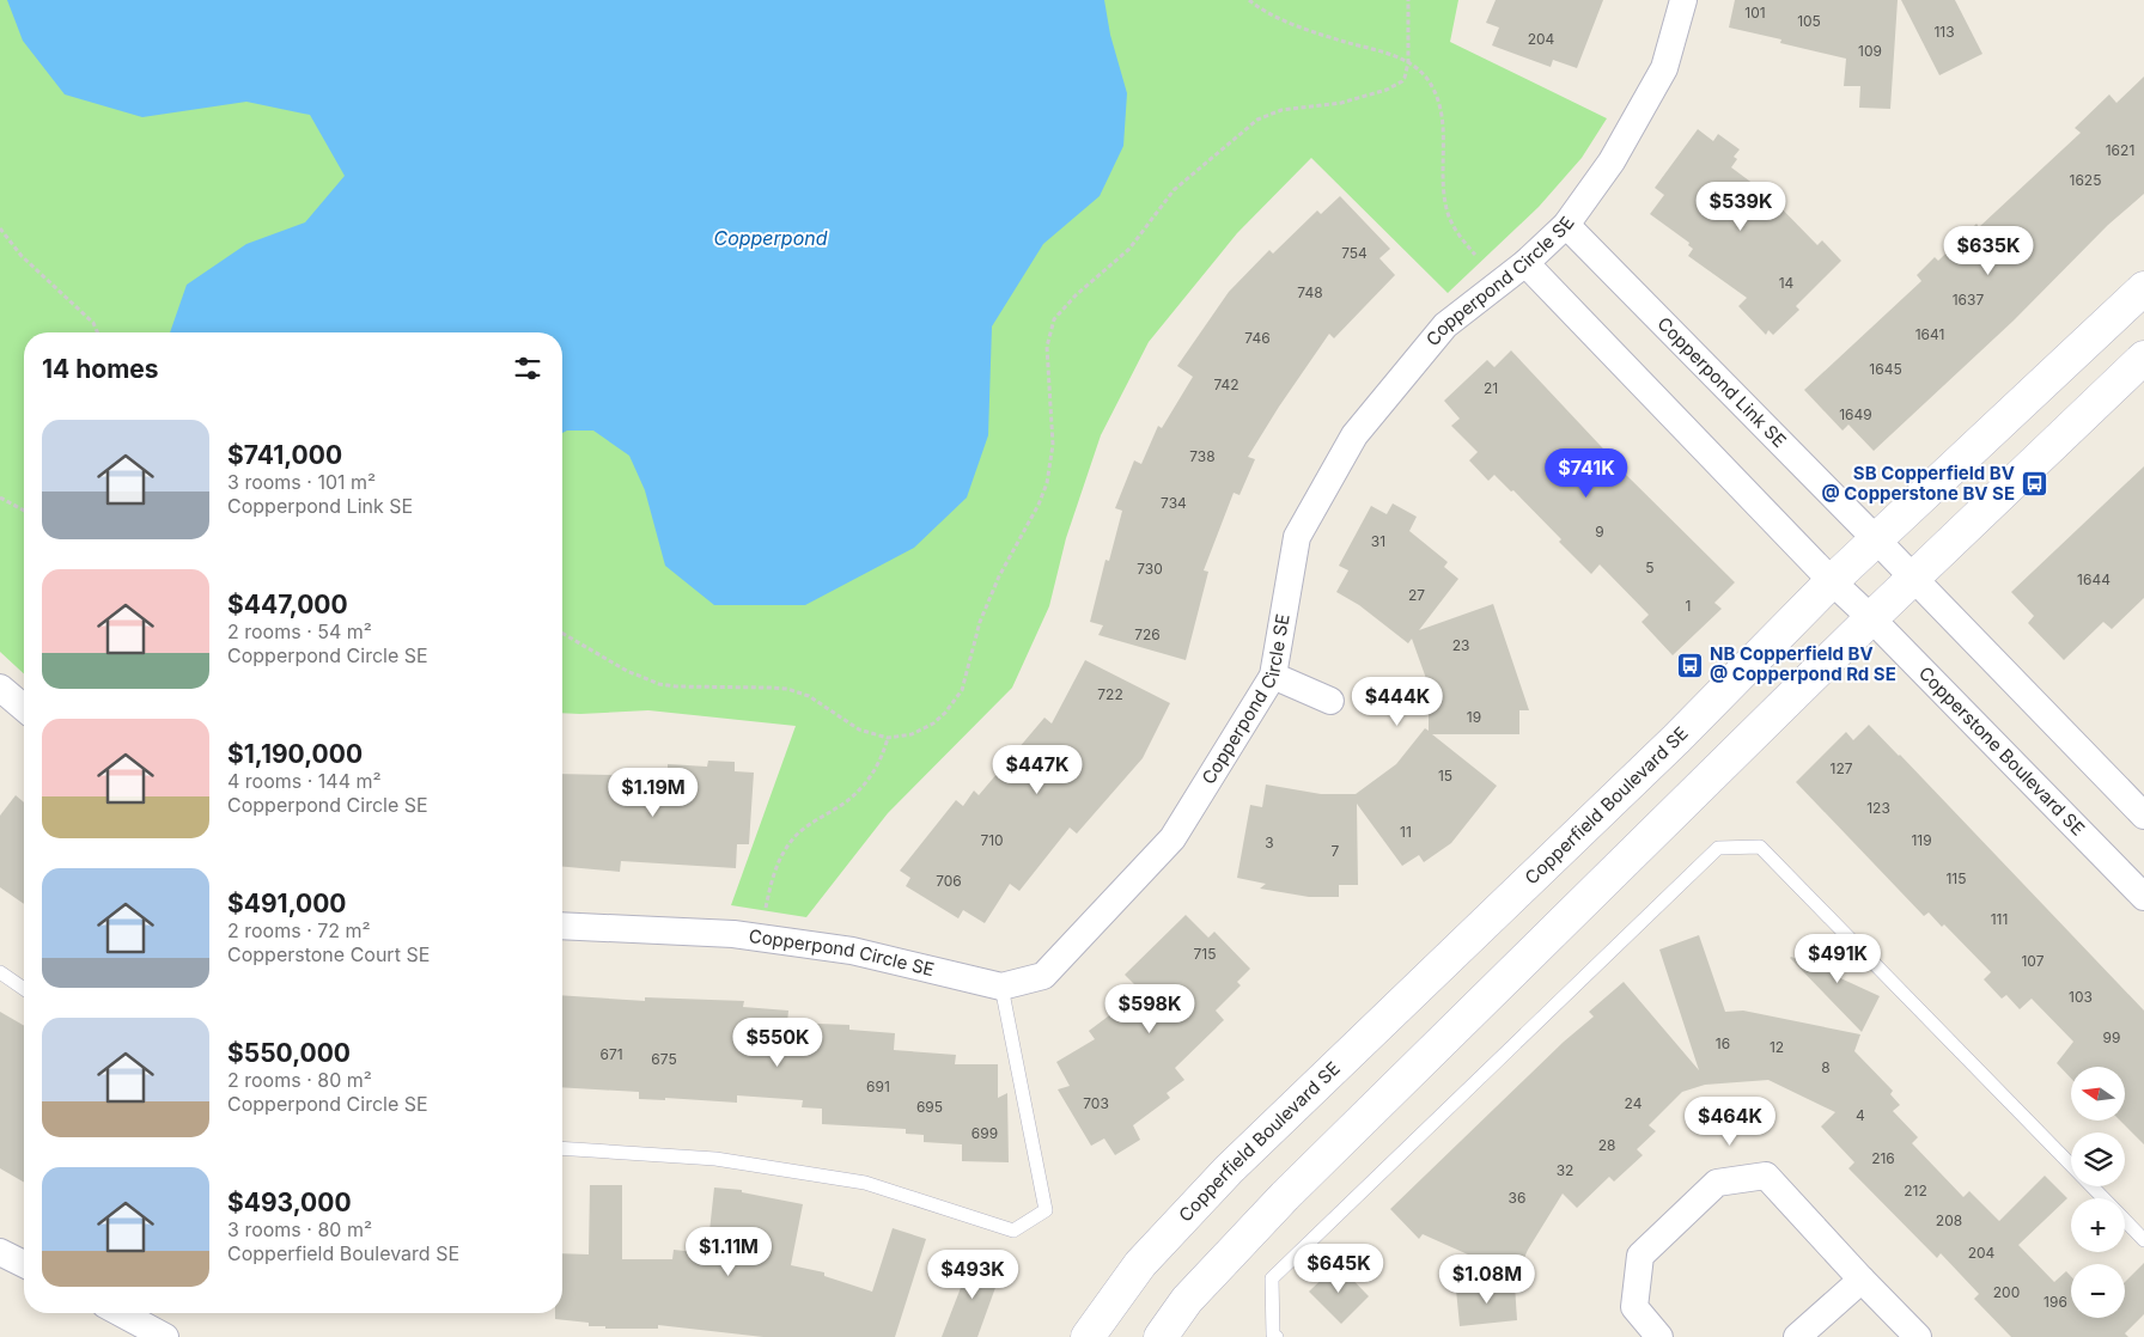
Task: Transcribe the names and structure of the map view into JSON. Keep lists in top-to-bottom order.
{
  "streets": {
    "street": [
      "Copperpond Circle SE",
      "Copperpond Link SE",
      "Copperstone Boulevard SE",
      "Copperfield Boulevard SE"
    ]
  },
  "crossings": [
    ["Copperpond Circle SE", "Copperpond Link SE"],
    ["Copperpond Link SE", "Copperfield Boulevard SE"],
    ["Copperstone Boulevard SE", "Copperfield Boulevard SE"]
  ],
  "water": ["Copperpond"],
  "places": {
    "bus stop": ["SB Copperfield BV @ Copperstone BV SE", "NB Copperfield BV @ Copperpond Rd SE"]
  },
  "house_numbers": [
    "101",
    "105",
    "113",
    "204",
    "109",
    "1621",
    "1625",
    "754",
    "14",
    "748",
    "1637",
    "1641",
    "746",
    "1645",
    "742",
    "21",
    "1649",
    "738",
    "734",
    "9",
    "31",
    "5",
    "730",
    "1644",
    "27",
    "1",
    "726",
    "23",
    "722",
    "19",
    "127",
    "15",
    "123",
    "11",
    "710",
    "119",
    "3",
    "7",
    "115",
    "706",
    "111",
    "715",
    "107",
    "103",
    "99",
    "16",
    "12",
    "671",
    "675",
    "8",
    "691",
    "703",
    "24",
    "695",
    "4",
    "699",
    "28",
    "216",
    "32",
    "212",
    "36",
    "208",
    "204",
    "200",
    "196"
  ],
  "north": "left",
  "page": {
    "price": [
      "$539K",
      "$635K",
      "$741K",
      "$444K",
      "$447K",
      "$1.19M",
      "$491K",
      "$598K",
      "$550K",
      "$464K",
      "$1.11M",
      "$645K",
      "$493K",
      "$1.08M"
    ],
    "heading": "14 homes",
    "list": [
      {
        "name": "$741,000",
        "note": "3 rooms · 101 m² · Copperpond Link SE"
      },
      {
        "name": "$447,000",
        "note": "2 rooms · 54 m² · Copperpond Circle SE"
      },
      {
        "name": "$1,190,000",
        "note": "4 rooms · 144 m² · Copperpond Circle SE"
      },
      {
        "name": "$491,000",
        "note": "2 rooms · 72 m² · Copperstone Court SE"
      },
      {
        "name": "$550,000",
        "note": "2 rooms · 80 m² · Copperpond Circle SE"
      },
      {
        "name": "$493,000",
        "note": "3 rooms · 80 m² · Copperfield Boulevard SE"
      }
    ],
    "map_buttons": ["+", "−"]
  }
}
